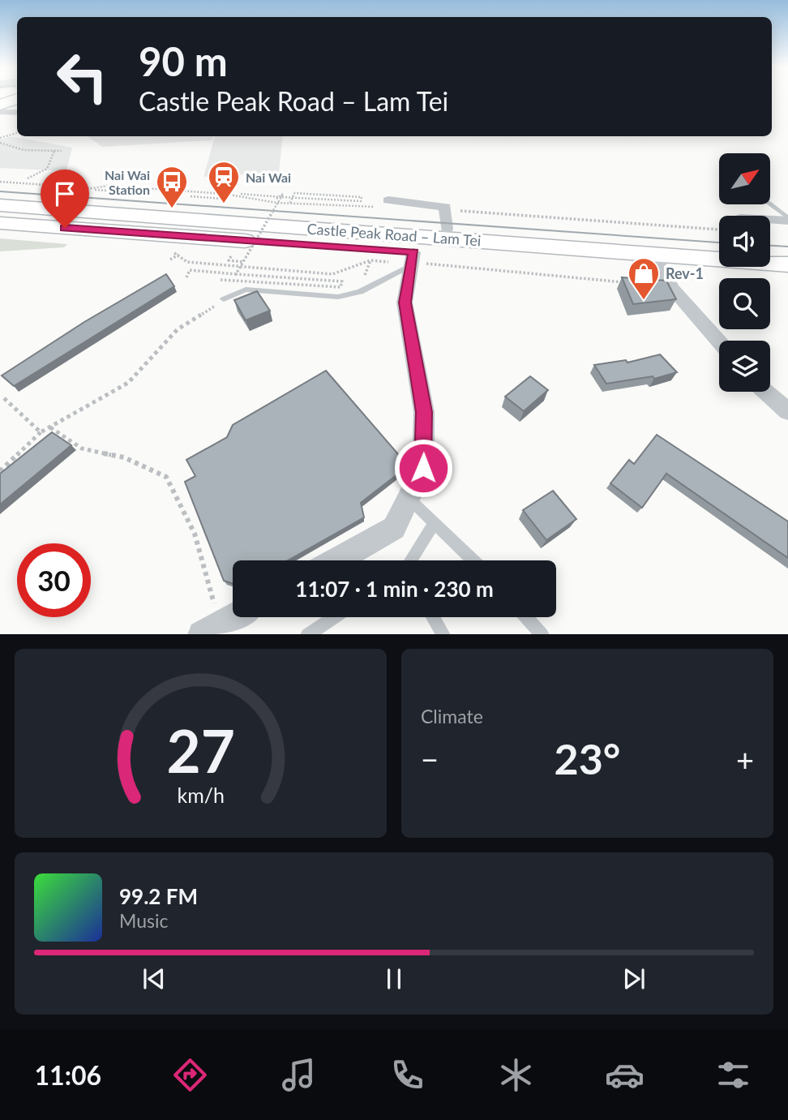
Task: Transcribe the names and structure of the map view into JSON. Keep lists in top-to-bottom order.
{
  "streets": {
    "main road": ["Castle Peak Road – Lam Tei"]
  },
  "places": {
    "station": ["Nai Wai"],
    "bus stop": ["Nai Wai Station"],
    "shop": ["Rev-1"]
  },
  "north": "top right",
  "page": {
    "turn": ["90 m", "Castle Peak Road – Lam Tei"],
    "limit": "30",
    "trip": "11:07 · 1 min · 230 m",
    "tile": "Climate",
    "heat": ["−", "23°", "+"],
    "song": ["99.2 FM", "Music"],
    "tabs": "11:06",
    "gauge": ["27", "km/h"]
  }
}
